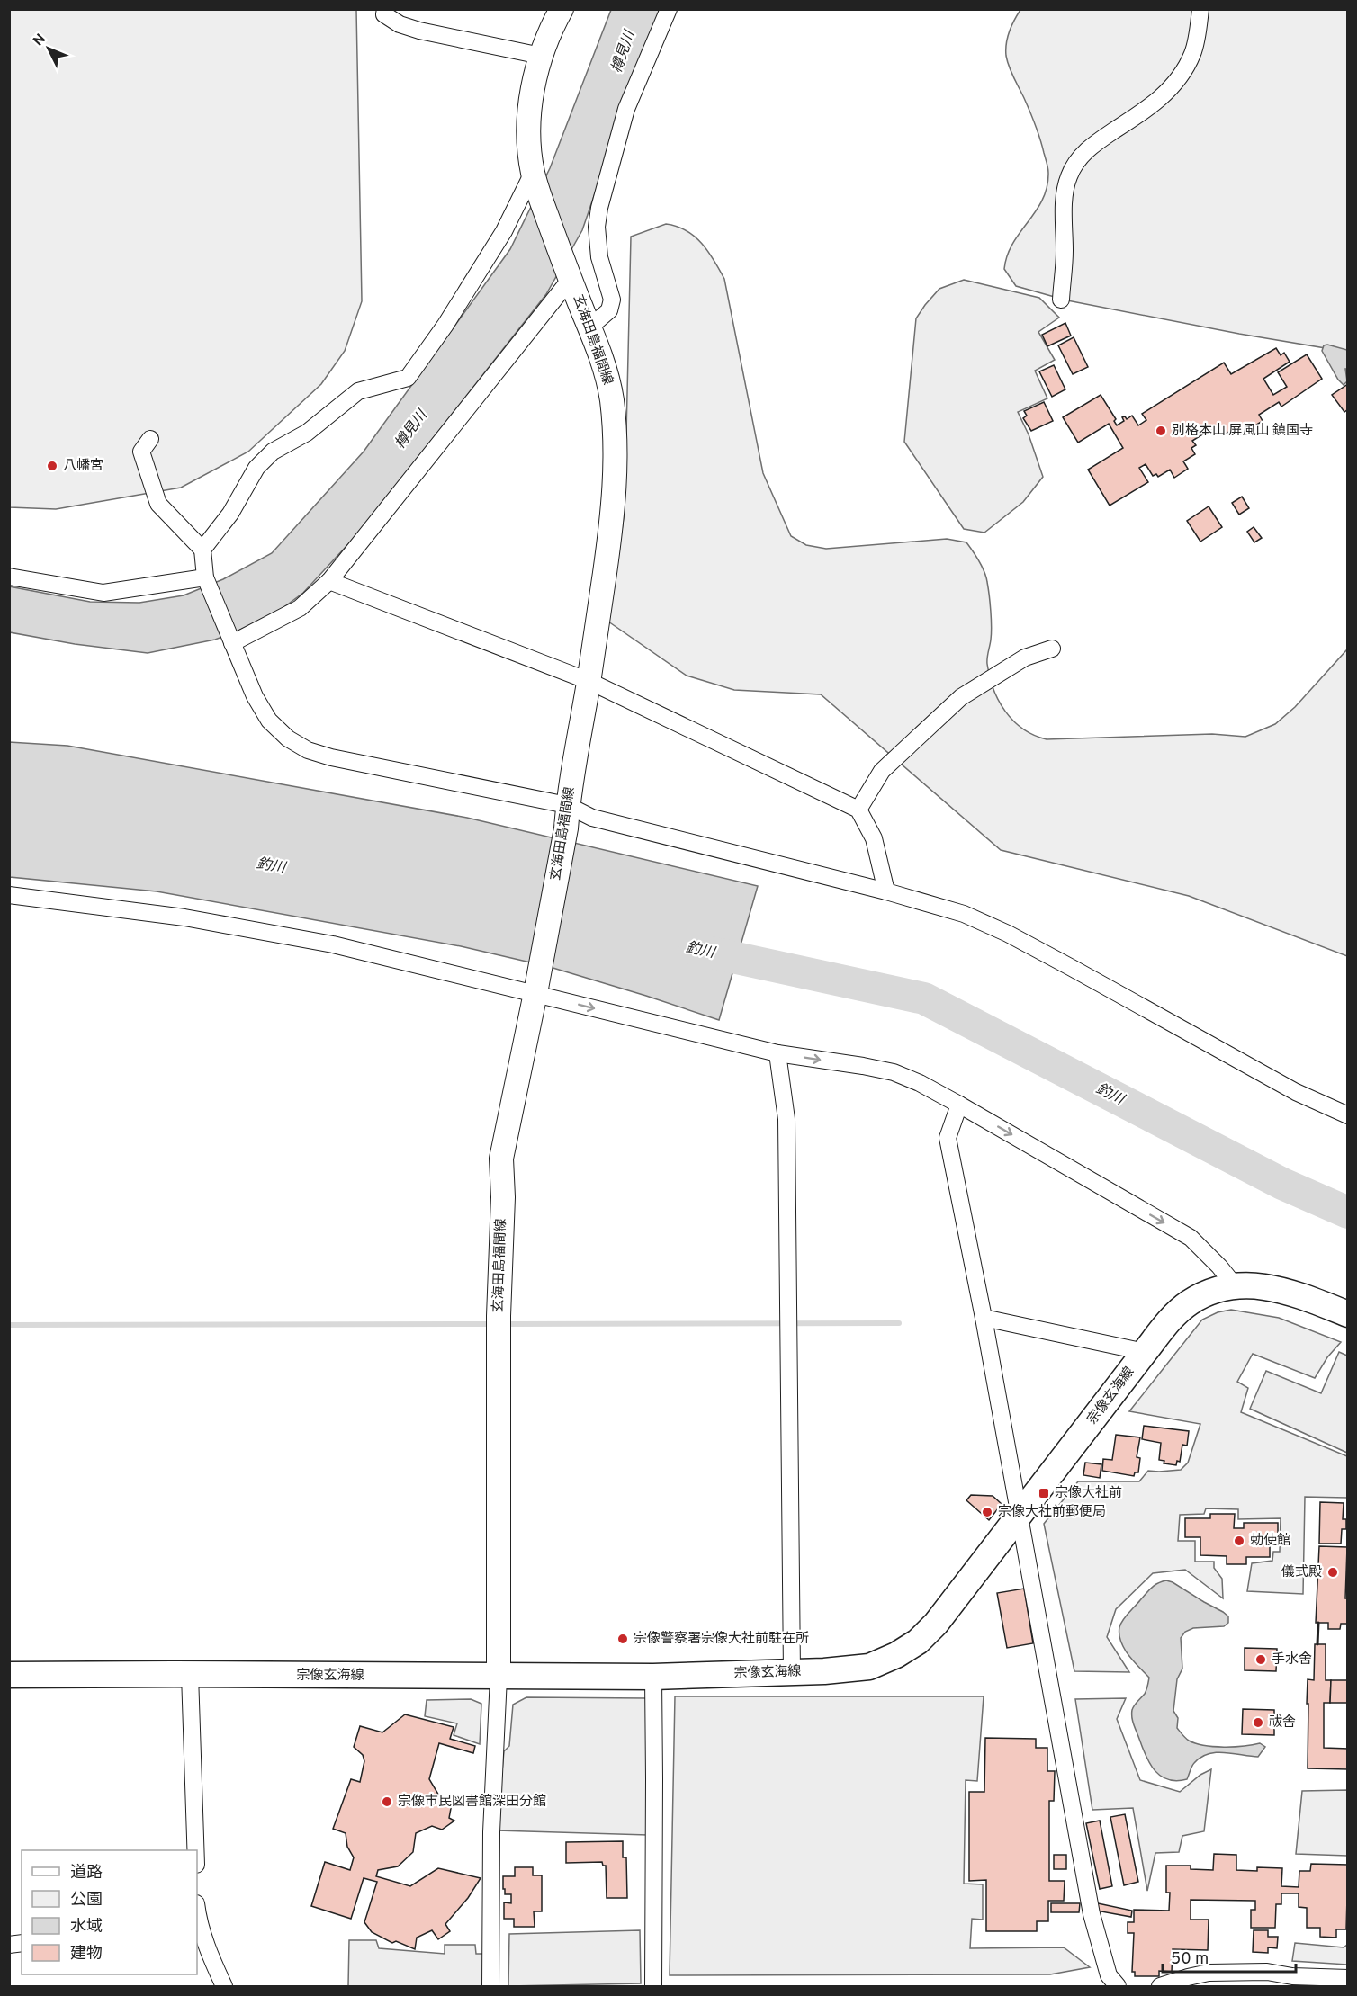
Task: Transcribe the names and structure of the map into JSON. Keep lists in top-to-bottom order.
{
  "streets": {
    "main road": ["玄海田島福間線", "宗像玄海線"]
  },
  "crossings": [
    ["玄海田島福間線", "宗像玄海線"]
  ],
  "water": ["樽見川", "釣川"],
  "places": {
    "other": [
      "別格本山 屏風山 鎮国寺",
      "八幡宮",
      "宗像大社前郵便局",
      "勅使館",
      "儀式殿",
      "宗像警察署宗像大社前駐在所",
      "手水舍",
      "祓舎",
      "宗像市民図書館深田分館"
    ],
    "transit": ["宗像大社前"]
  },
  "legend": [
    "道路",
    "公園",
    "水域",
    "建物"
  ],
  "scale_bar": "50 m",
  "north": "top left"
}
